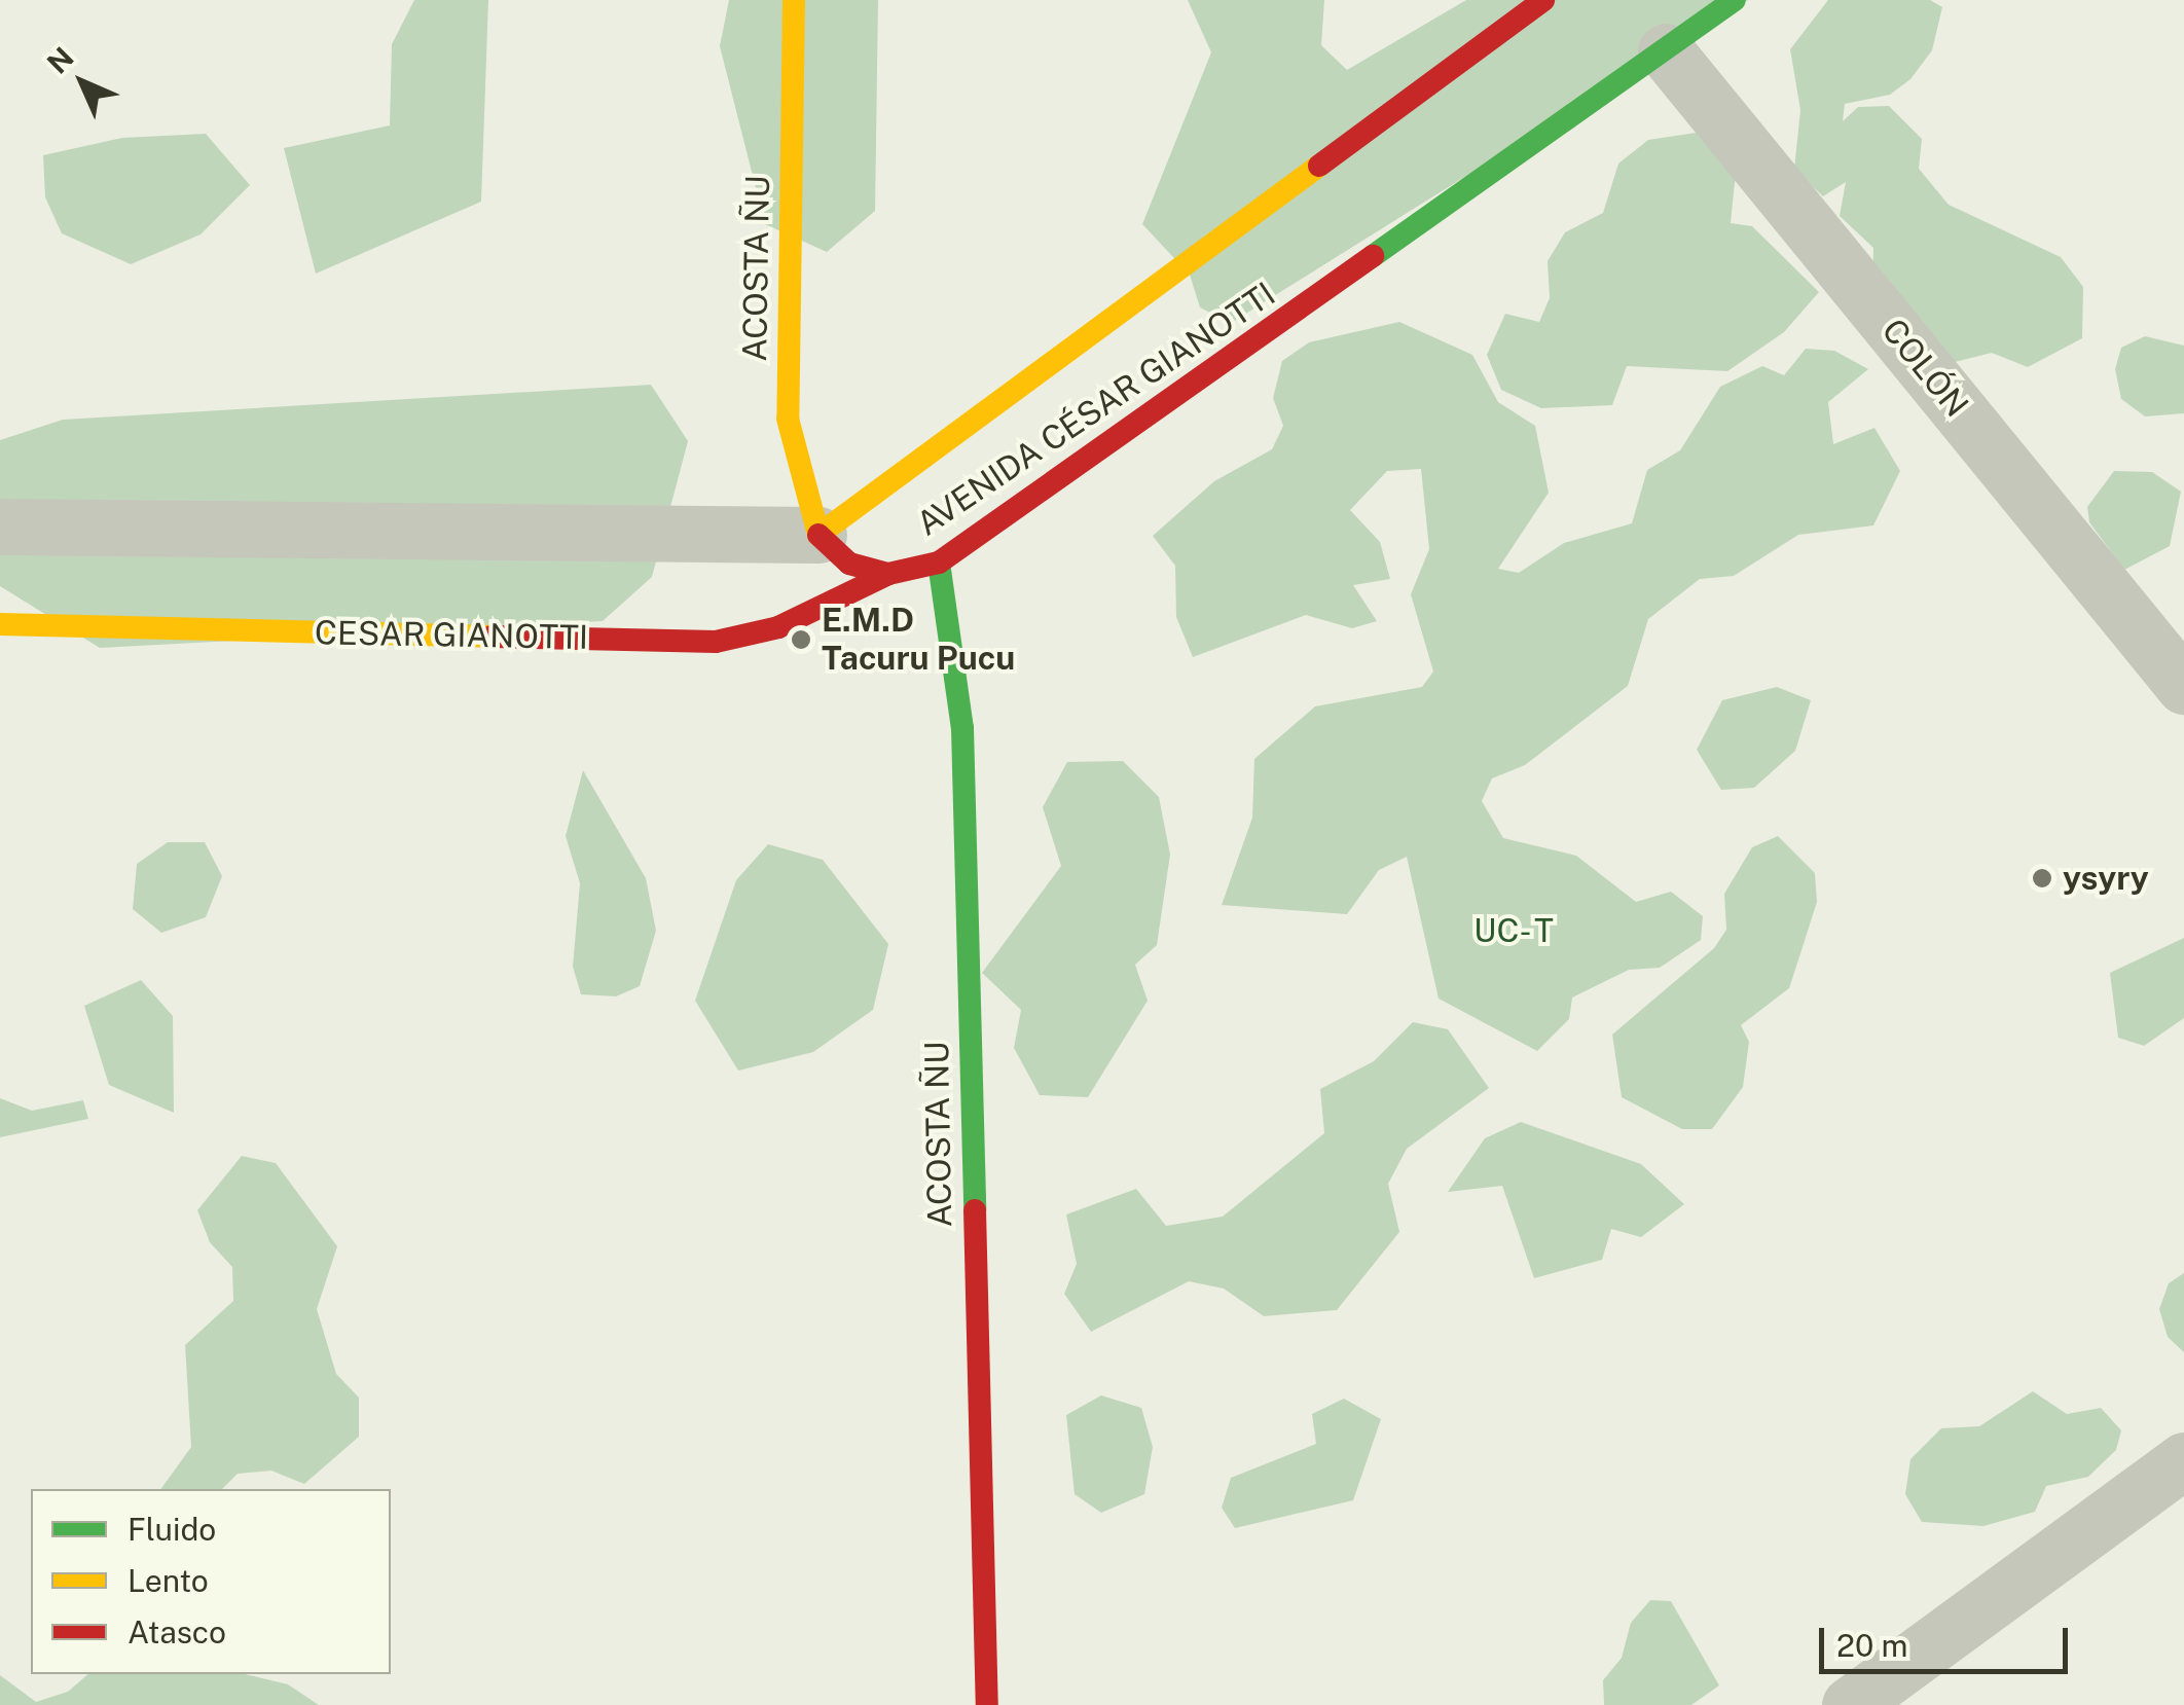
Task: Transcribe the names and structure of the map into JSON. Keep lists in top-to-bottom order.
{
  "streets": {
    "street": [
      "ACOSTA ÑU",
      "COLÓN",
      "AVENIDA CÉSAR GIANOTTI",
      "CESAR GIANOTTI"
    ]
  },
  "crossings": [
    ["ACOSTA ÑU", "AVENIDA CÉSAR GIANOTTI"],
    ["COLÓN", "AVENIDA CÉSAR GIANOTTI"],
    ["AVENIDA CÉSAR GIANOTTI", "CESAR GIANOTTI"]
  ],
  "parks": ["UC- T"],
  "places": ["E.M.D Tacuru Pucu", "ysyry"],
  "legend": ["Fluido", "Lento", "Atasco"],
  "scale_bar": "20 m",
  "north": "top left"
}
